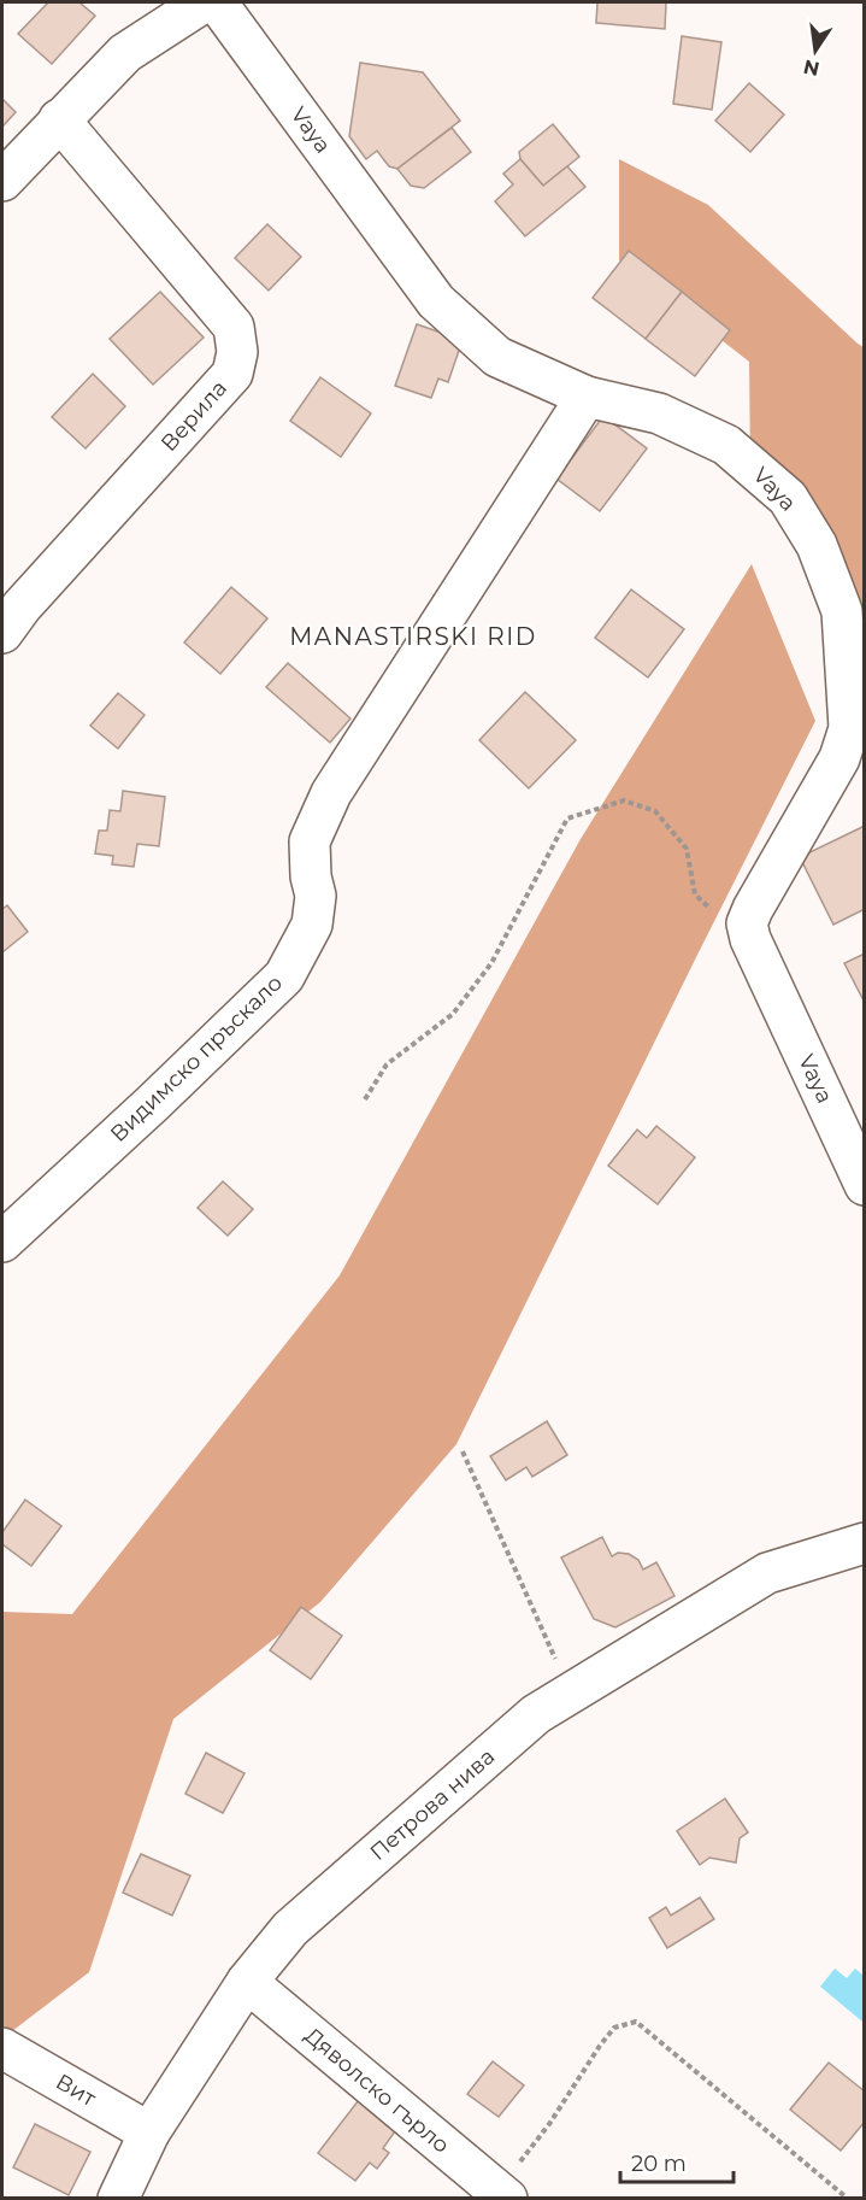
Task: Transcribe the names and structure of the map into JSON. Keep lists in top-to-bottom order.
{
  "streets": {
    "street": [
      "Vaya",
      "Верила",
      "Видимско пръскало",
      "Петрова нива",
      "Вит",
      "Дяволско гърло"
    ]
  },
  "crossings": [
    ["Vaya", "Видимско пръскало"],
    ["Петрова нива", "Вит"],
    ["Петрова нива", "Дяволско гърло"]
  ],
  "districts": ["MANASTIRSKI RID"],
  "scale_bar": "20 m",
  "north": "bottom"
}
